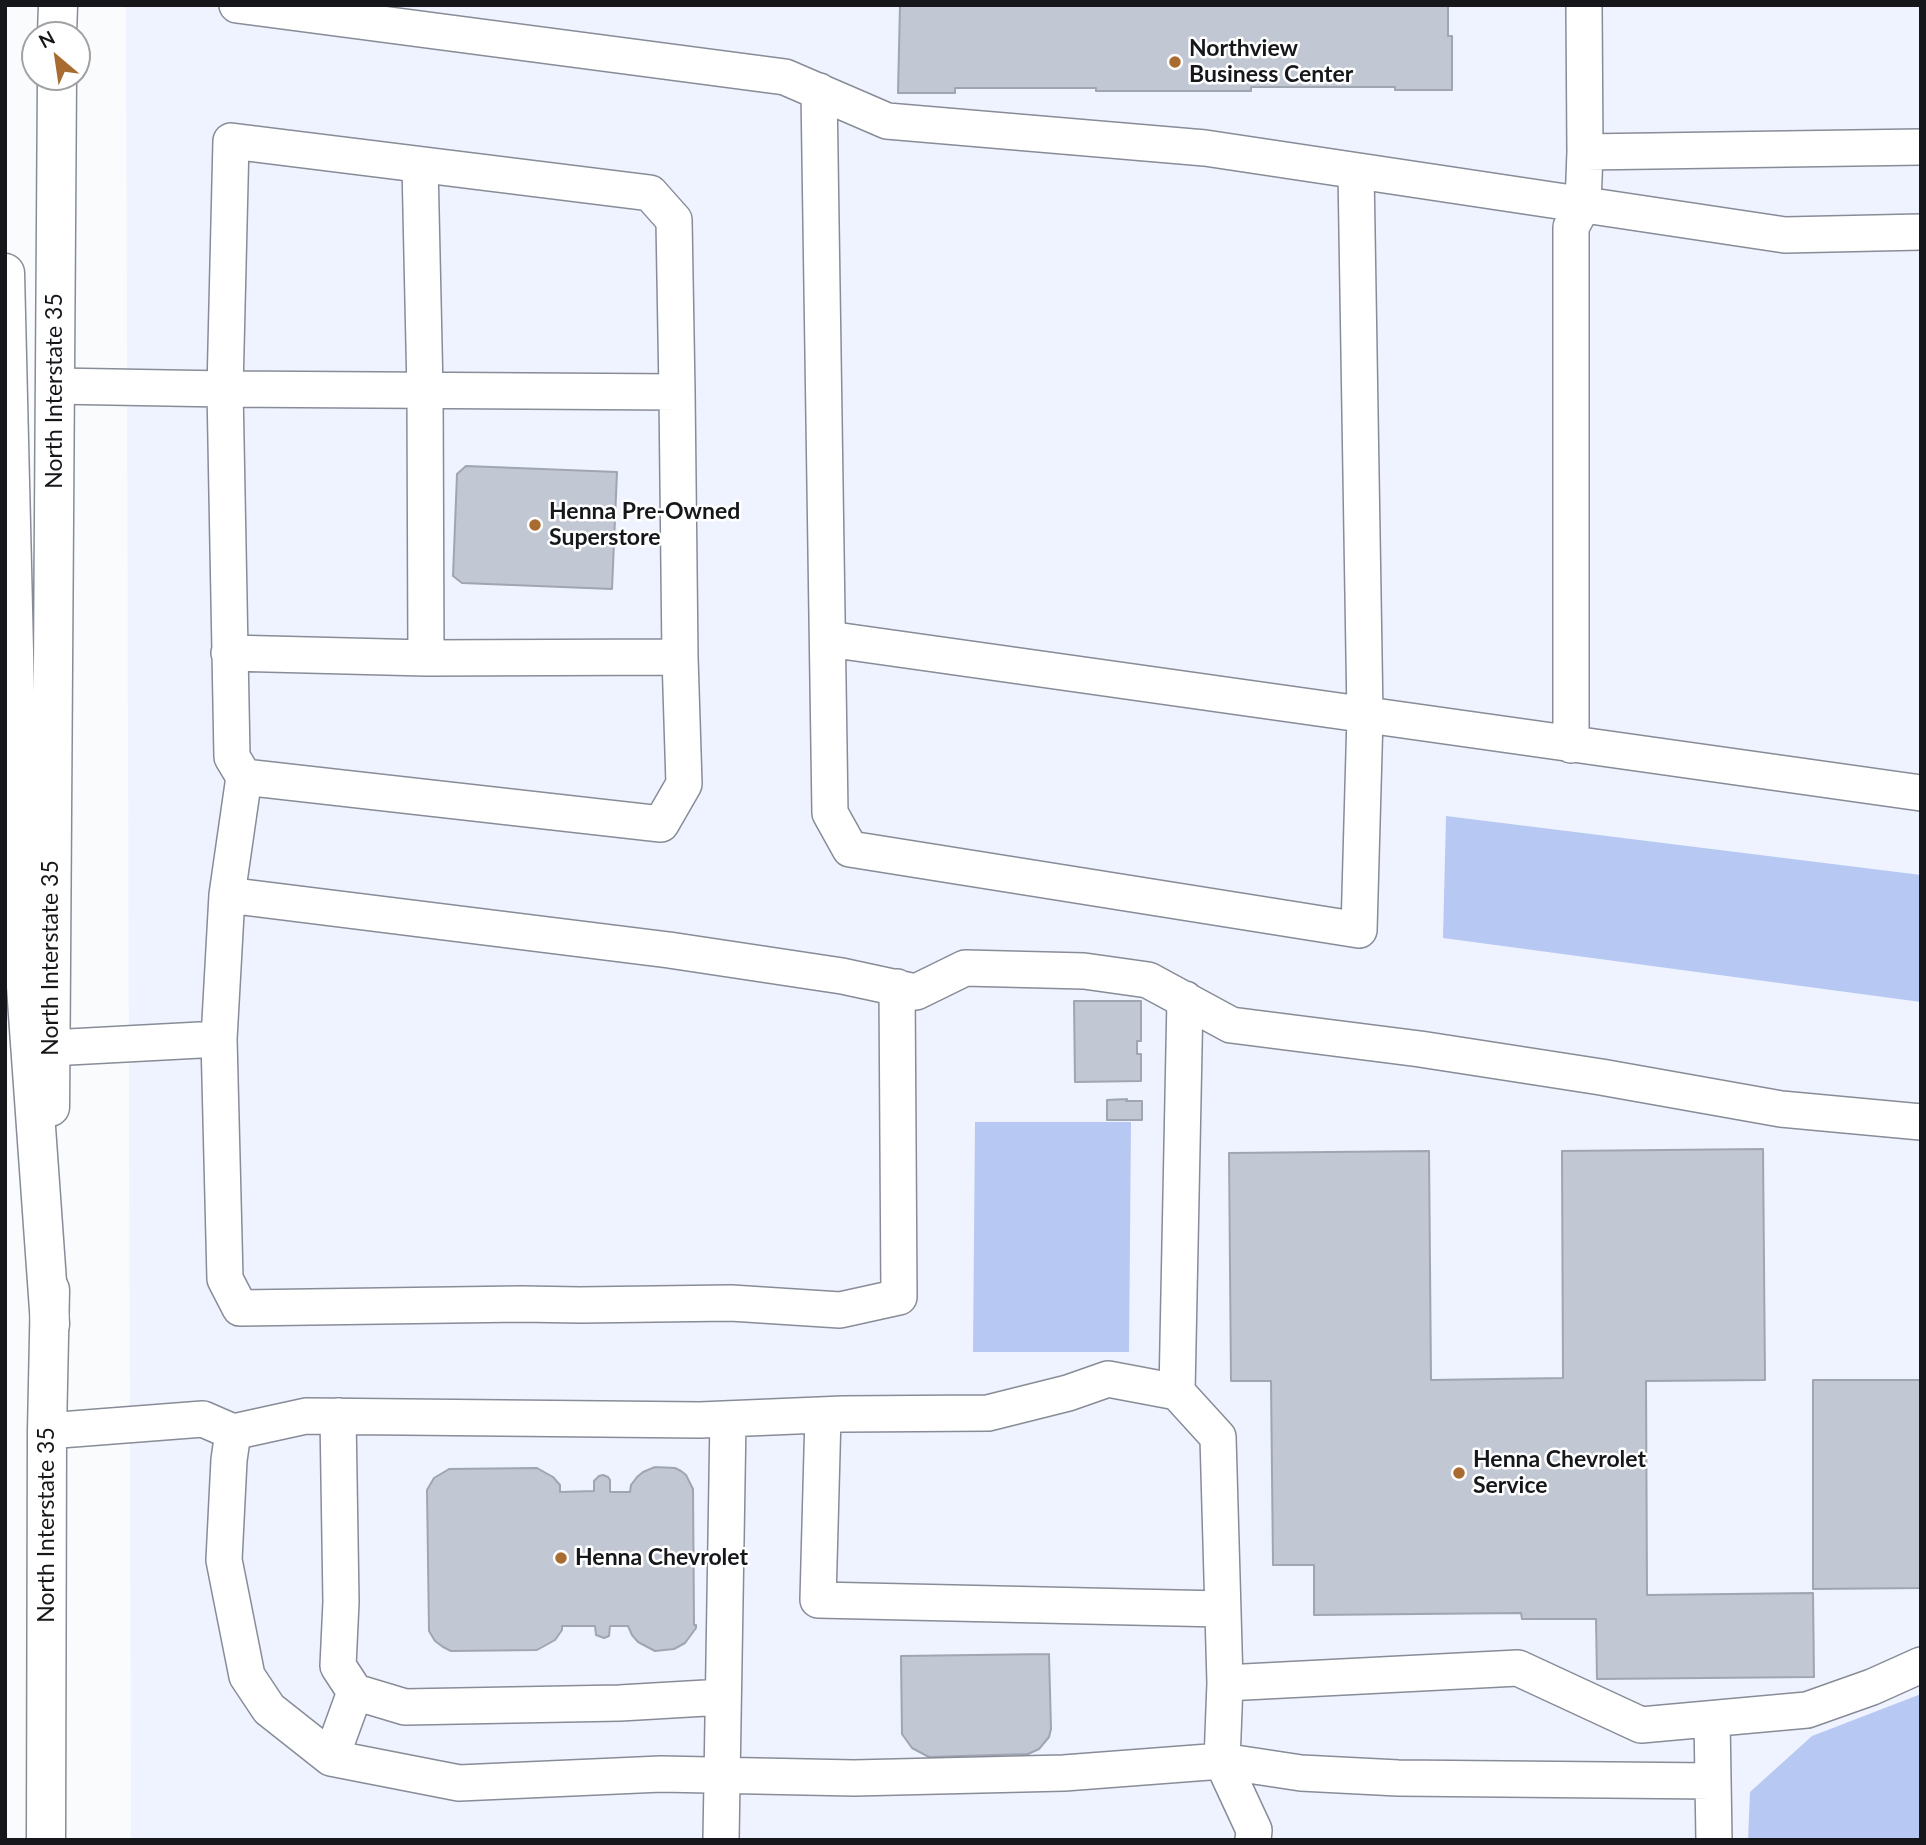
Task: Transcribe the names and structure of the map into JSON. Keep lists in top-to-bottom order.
{
  "streets": {
    "main road": ["North Interstate 35"]
  },
  "places": [
    "Northview Business Center",
    "Henna Pre-Owned Superstore",
    "Henna Chevrolet Service",
    "Henna Chevrolet"
  ],
  "north": "top left"
}
